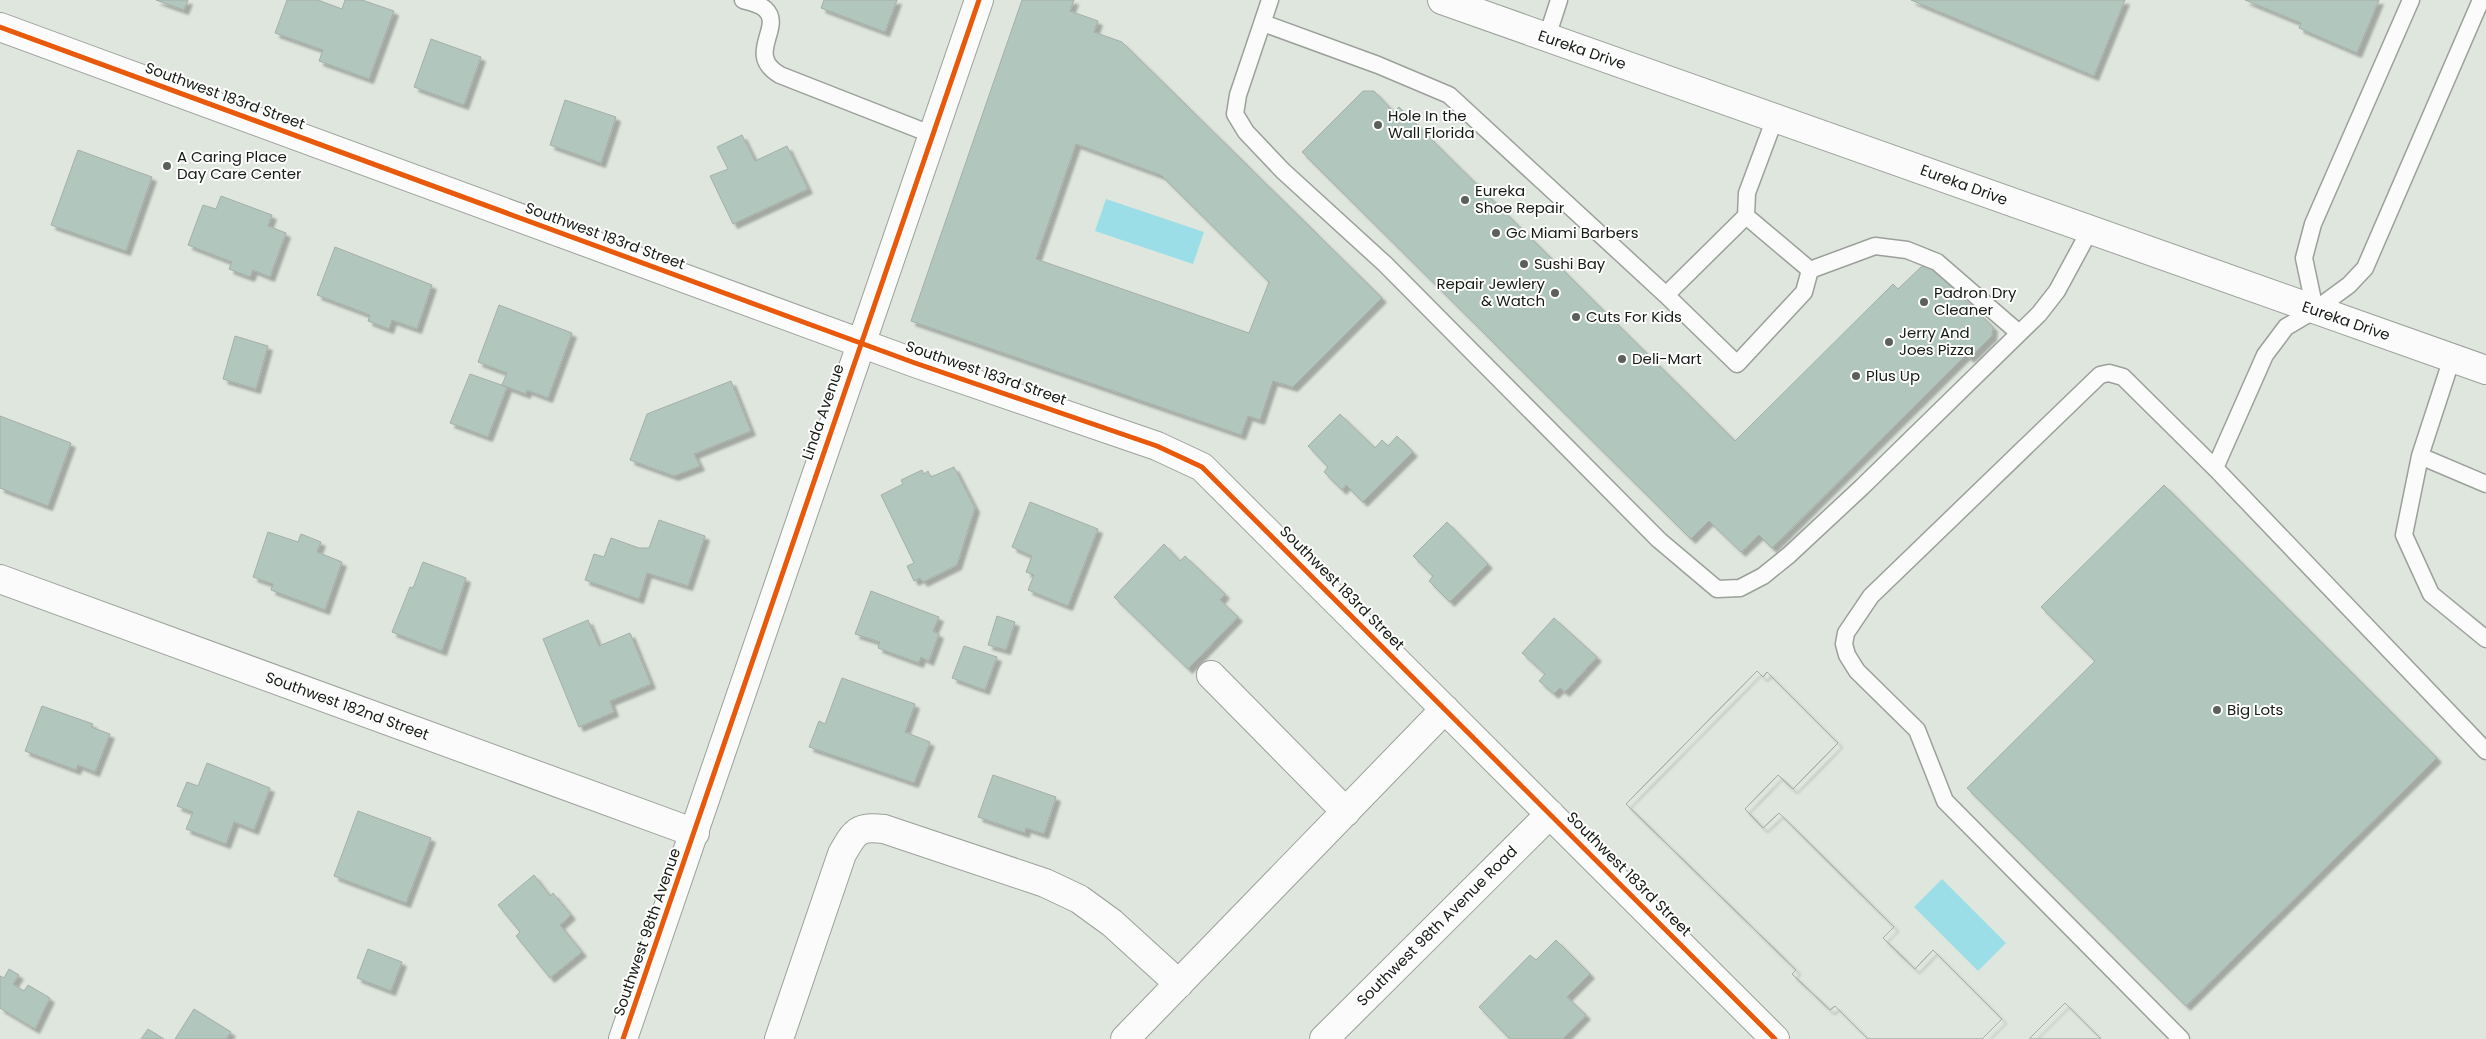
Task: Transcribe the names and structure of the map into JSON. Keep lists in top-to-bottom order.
{
  "streets": {
    "street": [
      "Eureka Drive",
      "Southwest 183rd Street",
      "Linda Avenue",
      "Southwest 182nd Street",
      "Southwest 98th Avenue Road",
      "Southwest 98th Avenue"
    ]
  },
  "crossings": [
    ["Southwest 183rd Street", "Linda Avenue"],
    ["Southwest 183rd Street", "Southwest 98th Avenue Road"],
    ["Linda Avenue", "Southwest 182nd Street"],
    ["Linda Avenue", "Southwest 98th Avenue"],
    ["Southwest 182nd Street", "Southwest 98th Avenue"]
  ],
  "places": [
    "Hole In the Wall Florida",
    "A Caring Place Day Care Center",
    "Eureka Shoe Repair",
    "Gc Miami Barbers",
    "Sushi Bay",
    "Repair Jewlery & Watch",
    "Padron Dry Cleaner",
    "Cuts For Kids",
    "Jerry And Joes Pizza",
    "Deli-Mart",
    "Plus Up",
    "Big Lots"
  ]
}
